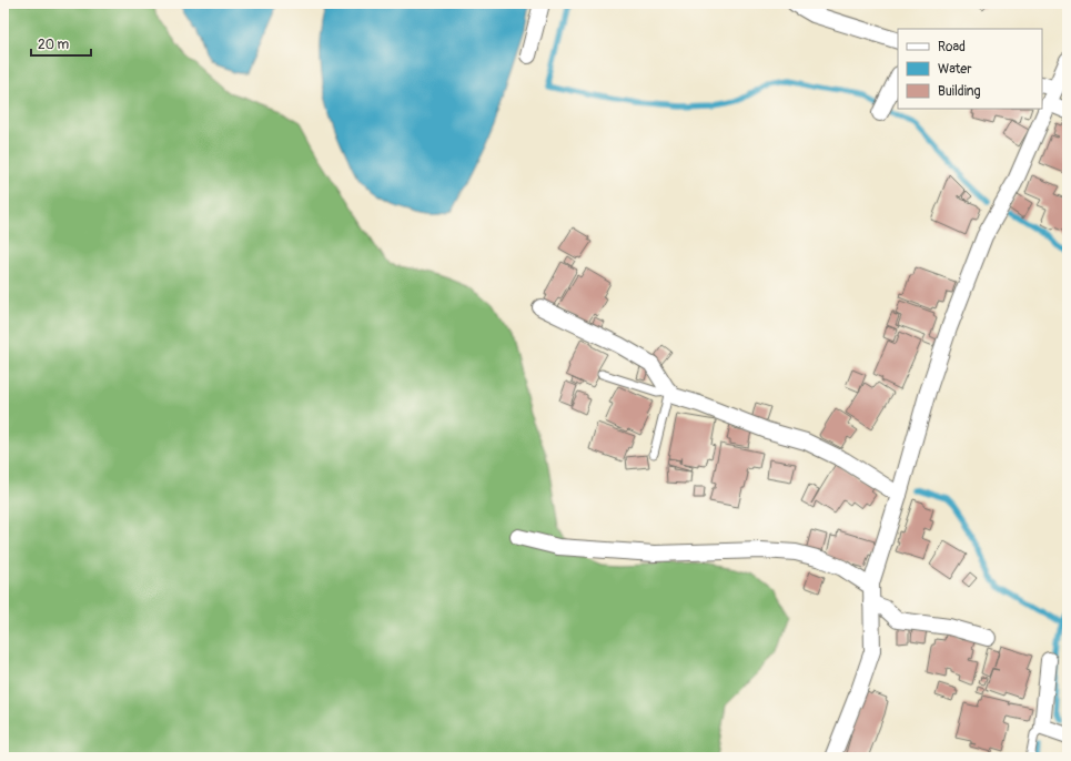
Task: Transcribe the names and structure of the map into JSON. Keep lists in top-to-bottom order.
{
  "legend": ["Road", "Water", "Building"],
  "scale_bar": "20 m"
}
